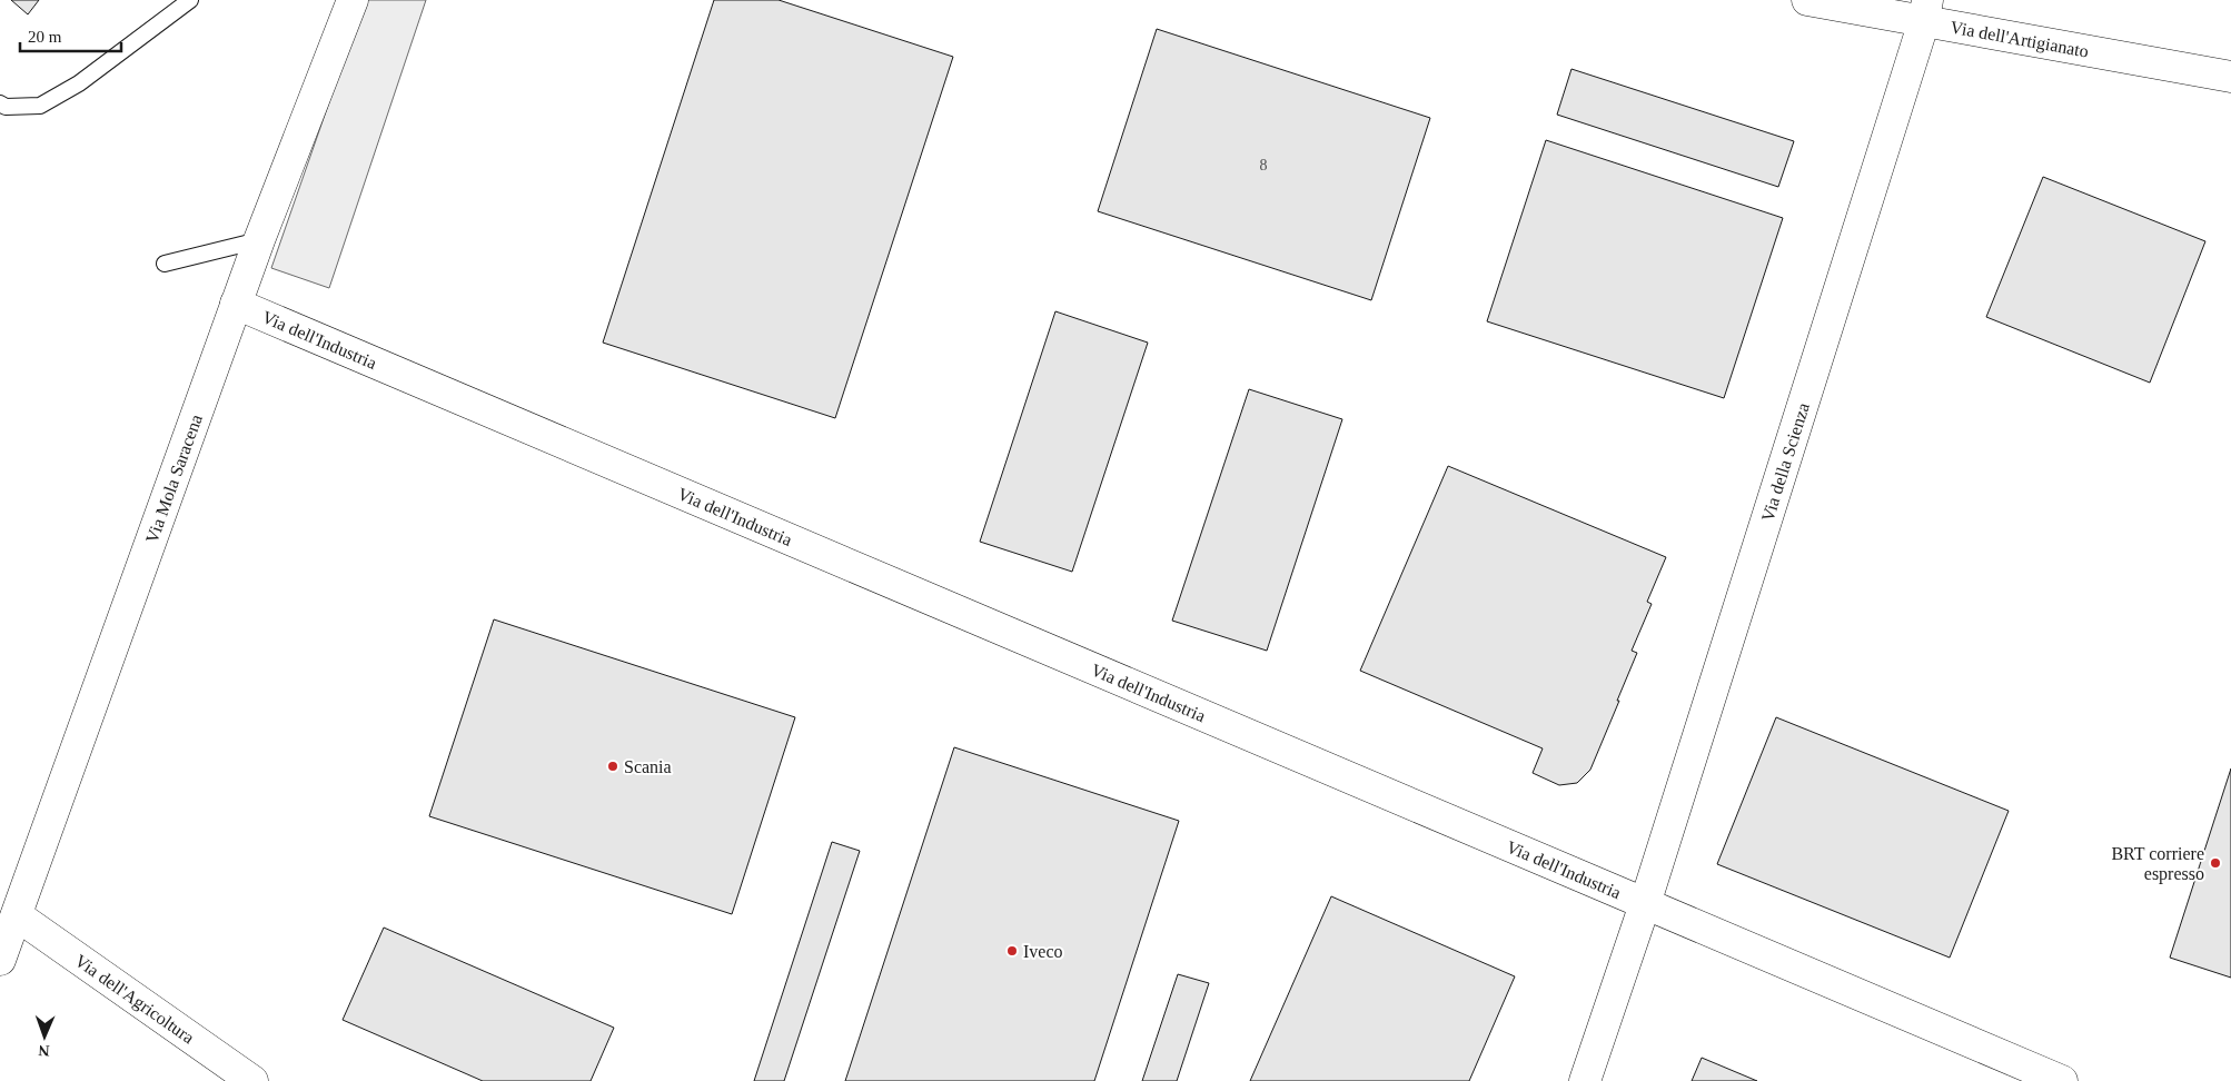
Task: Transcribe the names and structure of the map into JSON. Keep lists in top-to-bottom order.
{
  "streets": {
    "street": [
      "Via dell'Artigianato",
      "Via dell'Industria",
      "Via della Scienza",
      "Via Mola Saracena",
      "Via dell'Agricoltura"
    ]
  },
  "crossings": [
    ["Via dell'Artigianato", "Via della Scienza"],
    ["Via dell'Industria", "Via della Scienza"],
    ["Via dell'Industria", "Via Mola Saracena"],
    ["Via Mola Saracena", "Via dell'Agricoltura"]
  ],
  "places": ["Scania", "BRT corriere espresso", "Iveco"],
  "house_numbers": ["8"],
  "scale_bar": "20 m",
  "north": "bottom"
}
